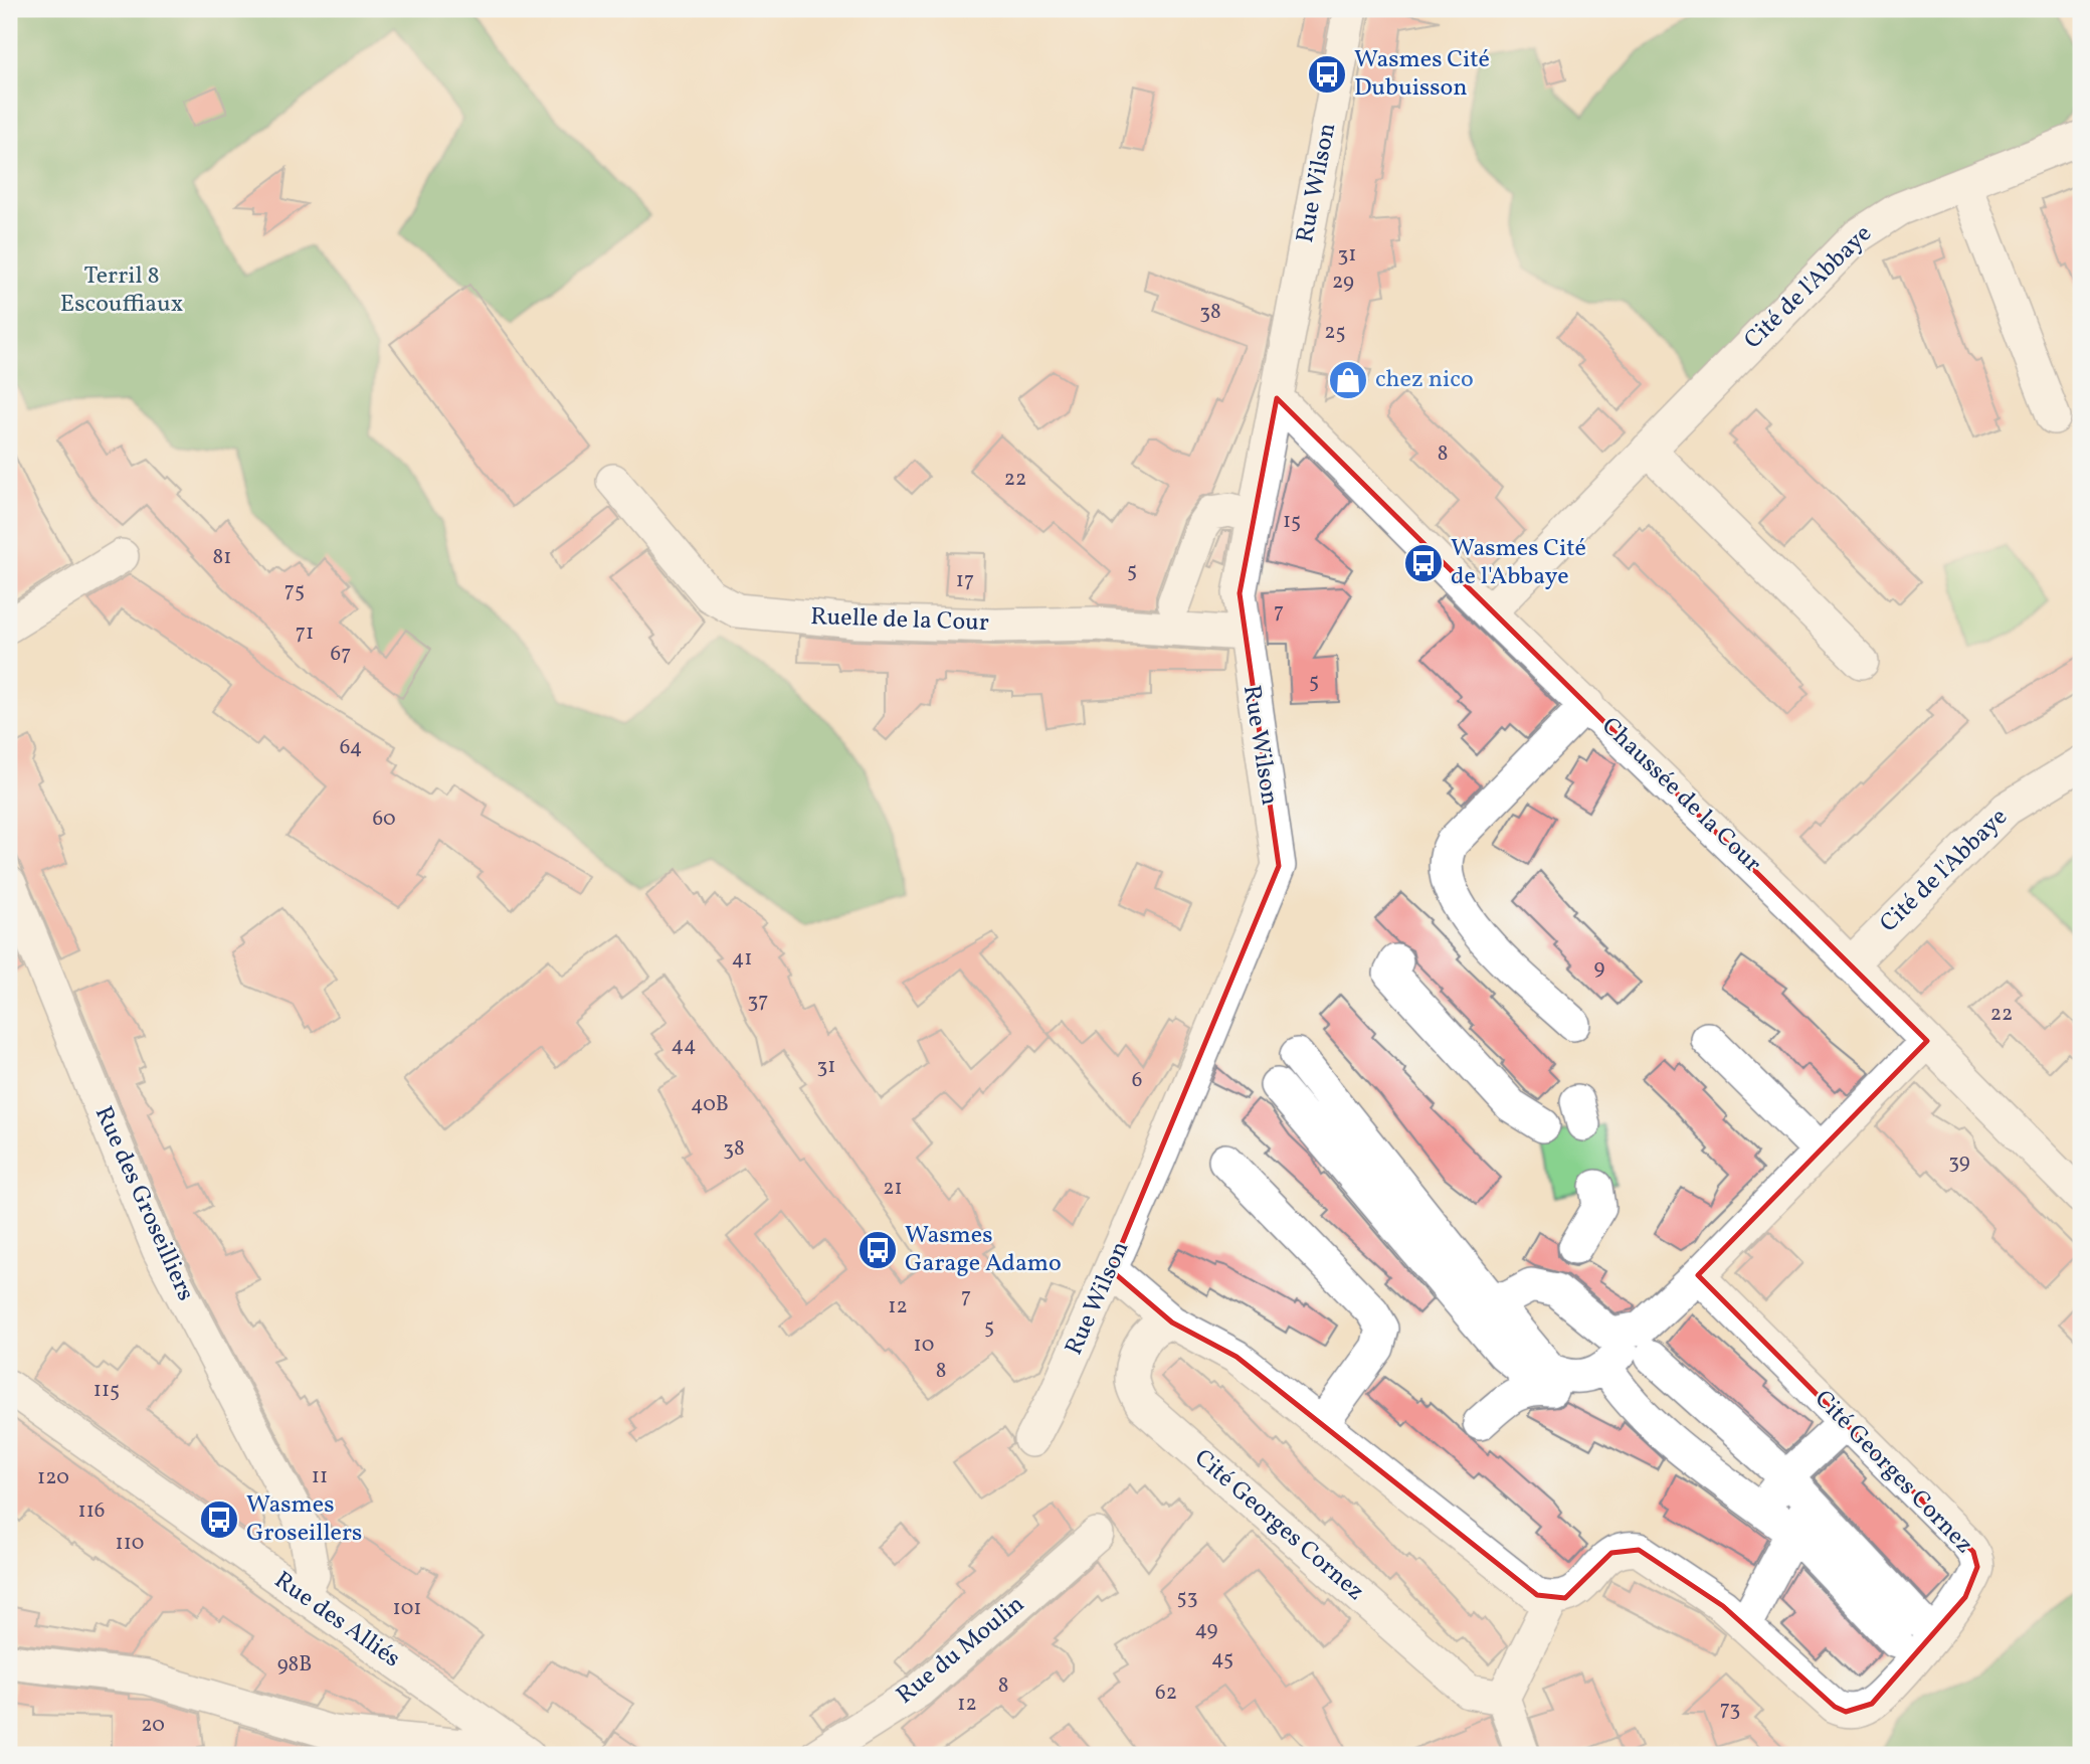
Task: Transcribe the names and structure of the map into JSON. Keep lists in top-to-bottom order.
{
  "streets": {
    "street": [
      "Rue Wilson",
      "Cité de l'Abbaye",
      "Ruelle de la Cour",
      "Chaussée de la Cour",
      "Rue des Groseilliers",
      "Cité Georges Cornez",
      "Rue des Alliés",
      "Rue du Moulin"
    ]
  },
  "crossings": [
    ["Rue Wilson", "Ruelle de la Cour"],
    ["Rue Wilson", "Chaussée de la Cour"],
    ["Cité de l'Abbaye", "Chaussée de la Cour"],
    ["Rue des Groseilliers", "Rue des Alliés"]
  ],
  "parks": ["Terril 8 Escouffiaux"],
  "places": {
    "bus stop": [
      "Wasmes Cité Dubuisson",
      "Wasmes Cité de l'Abbaye",
      "Wasmes Garage Adamo",
      "Wasmes Groseillers"
    ],
    "shop": ["chez nico"]
  },
  "house_numbers": [
    "31",
    "29",
    "38",
    "25",
    "8",
    "22",
    "15",
    "81",
    "5",
    "17",
    "75",
    "7",
    "71",
    "67",
    "5",
    "64",
    "60",
    "41",
    "9",
    "37",
    "22",
    "44",
    "31",
    "6",
    "40B",
    "38",
    "39",
    "21",
    "7",
    "12",
    "5",
    "10",
    "8",
    "115",
    "11",
    "120",
    "116",
    "110",
    "53",
    "101",
    "49",
    "45",
    "98B",
    "8",
    "62",
    "12",
    "73",
    "20"
  ]
}
